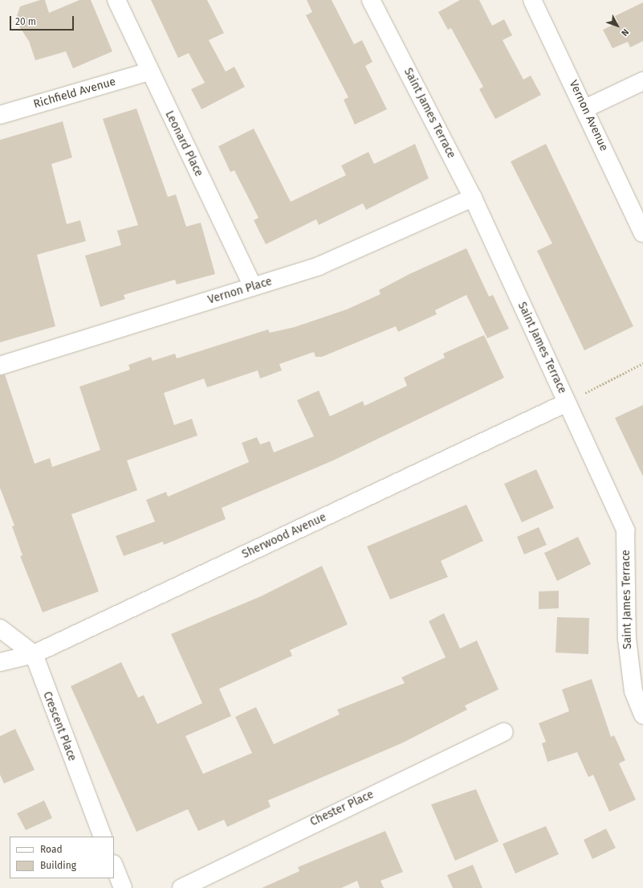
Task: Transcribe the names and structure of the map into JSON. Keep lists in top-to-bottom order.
{
  "streets": {
    "street": [
      "Richfield Avenue",
      "Saint James Terrace",
      "Vernon Avenue",
      "Leonard Place",
      "Vernon Place",
      "Sherwood Avenue",
      "Crescent Place",
      "Chester Place"
    ]
  },
  "crossings": [
    ["Richfield Avenue", "Leonard Place"],
    ["Saint James Terrace", "Vernon Place"],
    ["Saint James Terrace", "Sherwood Avenue"],
    ["Leonard Place", "Vernon Place"],
    ["Sherwood Avenue", "Crescent Place"]
  ],
  "legend": ["Road", "Building"],
  "scale_bar": "20 m",
  "north": "bottom right"
}
